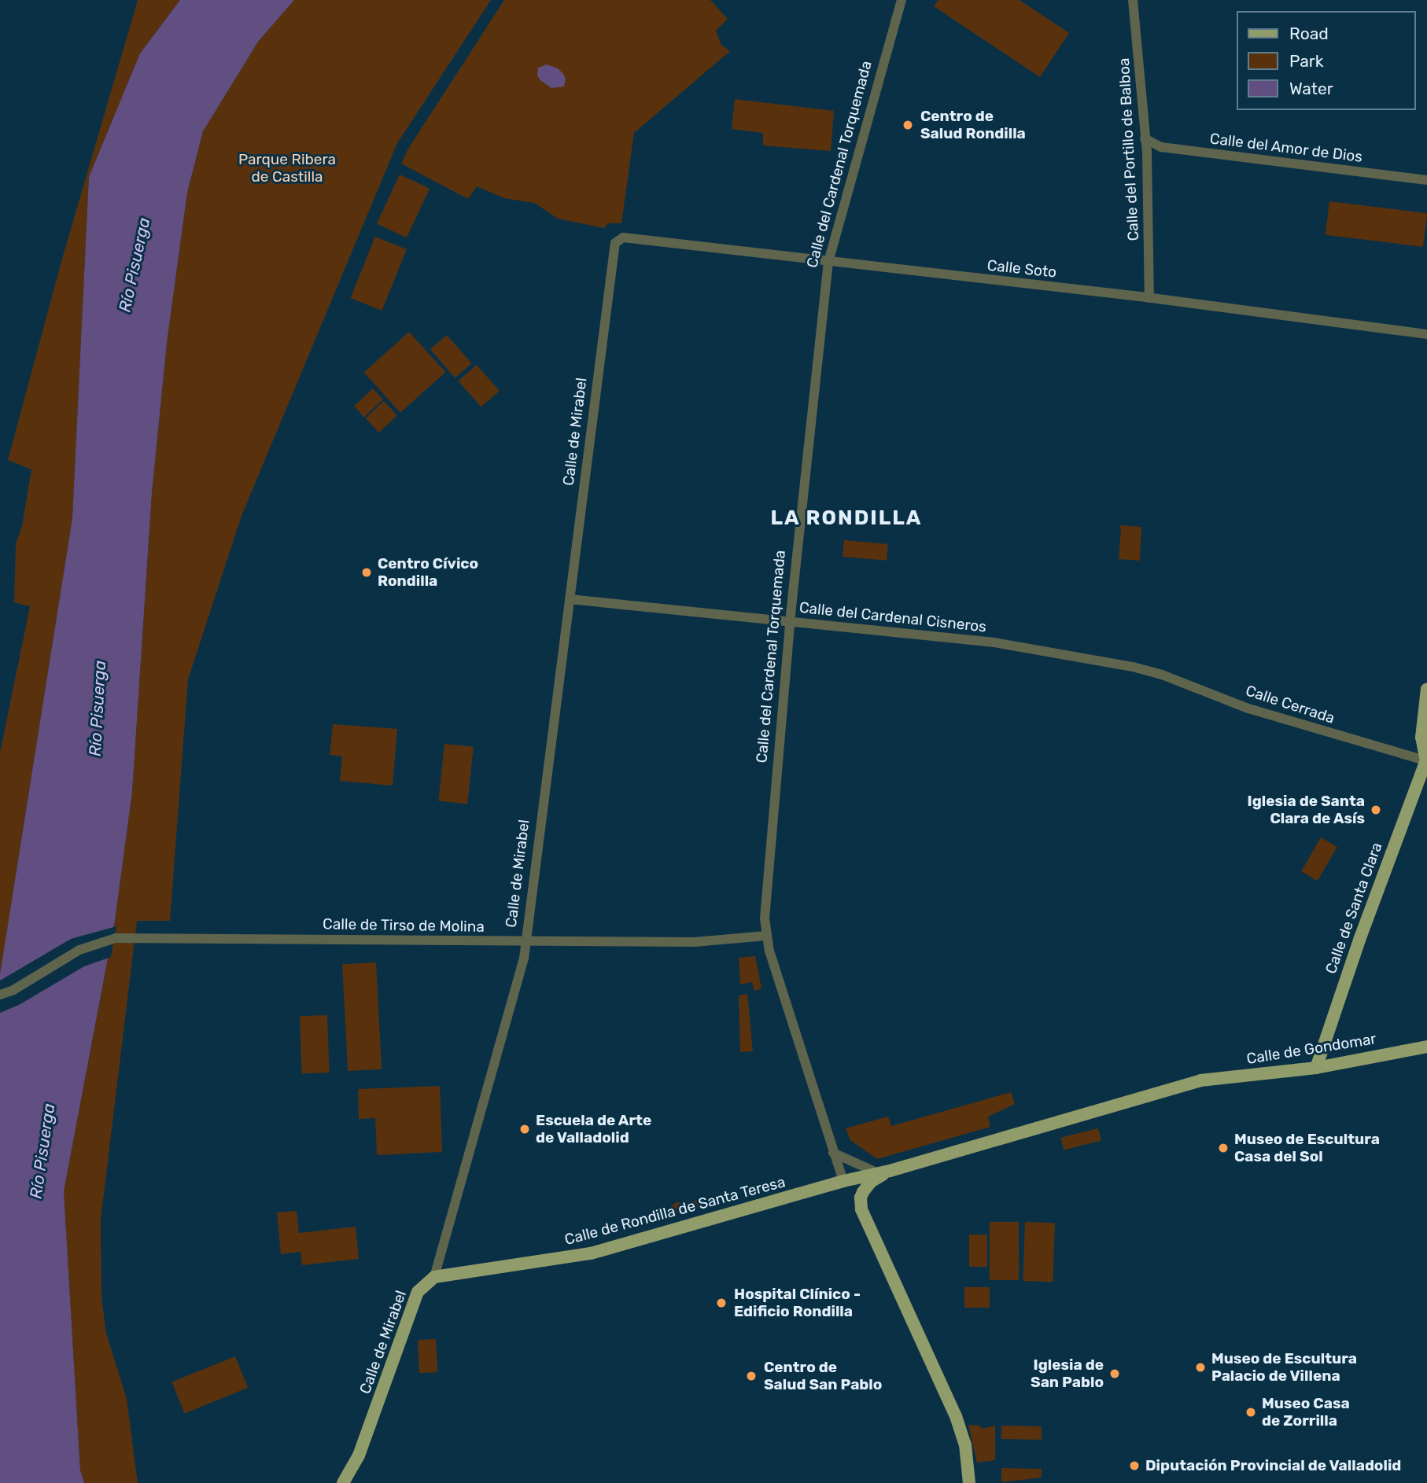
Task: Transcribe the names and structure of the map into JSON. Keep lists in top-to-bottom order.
{
  "streets": {
    "main road": [
      "Calle de Mirabel",
      "Calle de Santa Clara",
      "Calle de Gondomar",
      "Calle de Rondilla de Santa Teresa"
    ],
    "street": [
      "Calle del Amor de Dios",
      "Calle del Portillo de Balboa",
      "Calle del Cardenal Torquemada",
      "Calle Soto",
      "Calle del Cardenal Cisneros",
      "Calle Cerrada",
      "Calle de Tirso de Molina"
    ]
  },
  "crossings": [
    ["Calle del Amor de Dios", "Calle del Portillo de Balboa"],
    ["Calle del Portillo de Balboa", "Calle Soto"],
    ["Calle del Cardenal Torquemada", "Calle Soto"],
    ["Calle del Cardenal Torquemada", "Calle del Cardenal Cisneros"],
    ["Calle del Cardenal Torquemada", "Calle de Tirso de Molina"],
    ["Calle del Cardenal Torquemada", "Calle de Rondilla de Santa Teresa"],
    ["Calle Soto", "Calle de Mirabel"],
    ["Calle de Mirabel", "Calle del Cardenal Cisneros"],
    ["Calle de Mirabel", "Calle de Tirso de Molina"],
    ["Calle de Mirabel", "Calle de Rondilla de Santa Teresa"],
    ["Calle del Cardenal Cisneros", "Calle Cerrada"],
    ["Calle Cerrada", "Calle de Santa Clara"],
    ["Calle de Santa Clara", "Calle de Gondomar"],
    ["Calle de Gondomar", "Calle de Rondilla de Santa Teresa"]
  ],
  "districts": ["LA RONDILLA"],
  "water": ["Río Pisuerga"],
  "parks": ["Parque Ribera de Castilla"],
  "places": [
    "Centro de Salud Rondilla",
    "Centro Cívico Rondilla",
    "Iglesia de Santa Clara de Asís",
    "Escuela de Arte de Valladolid",
    "Museo de Escultura Casa del Sol",
    "Hospital Clínico - Edificio Rondilla",
    "Museo de Escultura Palacio de Villena",
    "Iglesia de San Pablo",
    "Centro de Salud San Pablo",
    "Museo Casa de Zorrilla",
    "Diputación Provincial de Valladolid"
  ],
  "legend": ["Road", "Park", "Water"]
}
